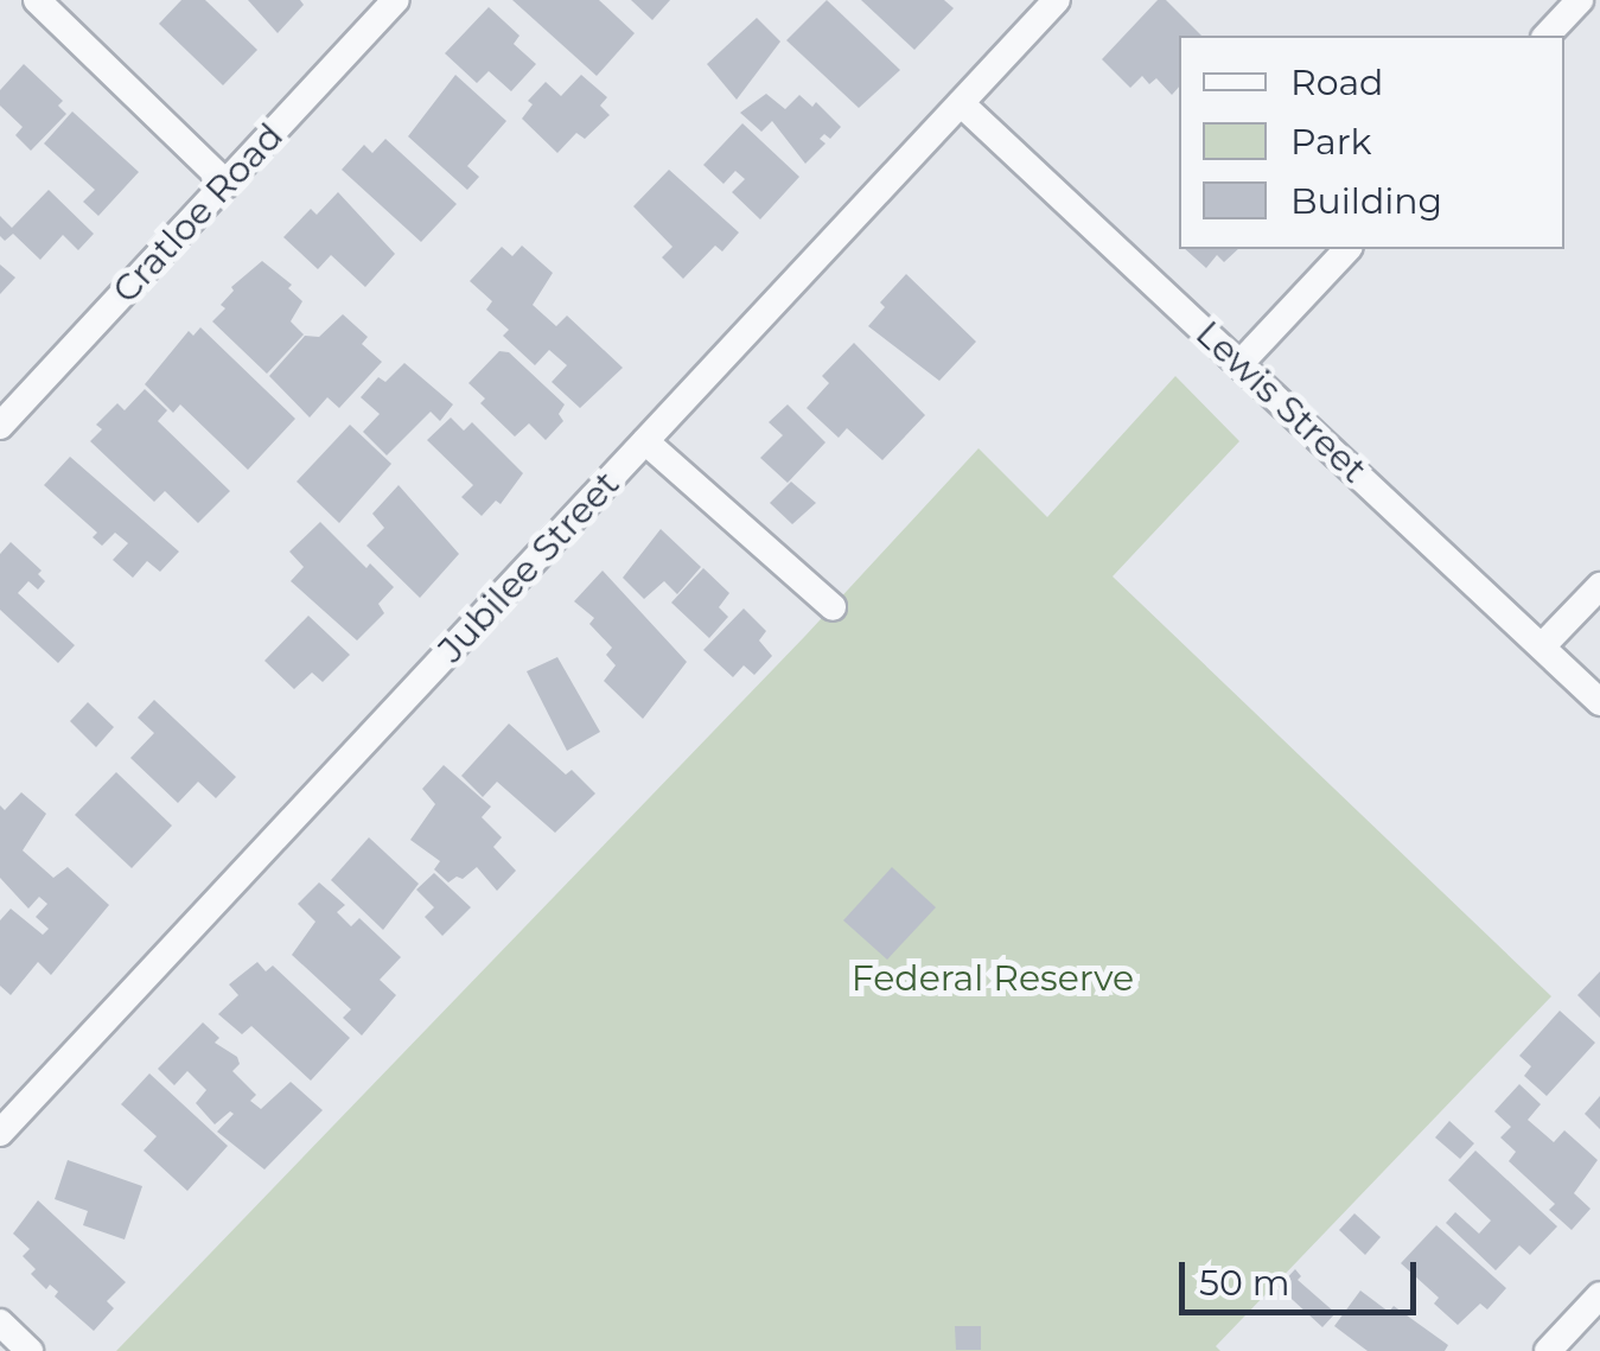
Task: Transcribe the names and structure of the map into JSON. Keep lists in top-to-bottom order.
{
  "streets": {
    "street": ["Cratloe Road", "Lewis Street", "Jubilee Street"]
  },
  "crossings": [
    ["Lewis Street", "Jubilee Street"]
  ],
  "parks": ["Federal Reserve"],
  "legend": ["Road", "Park", "Building"],
  "scale_bar": "50 m"
}
